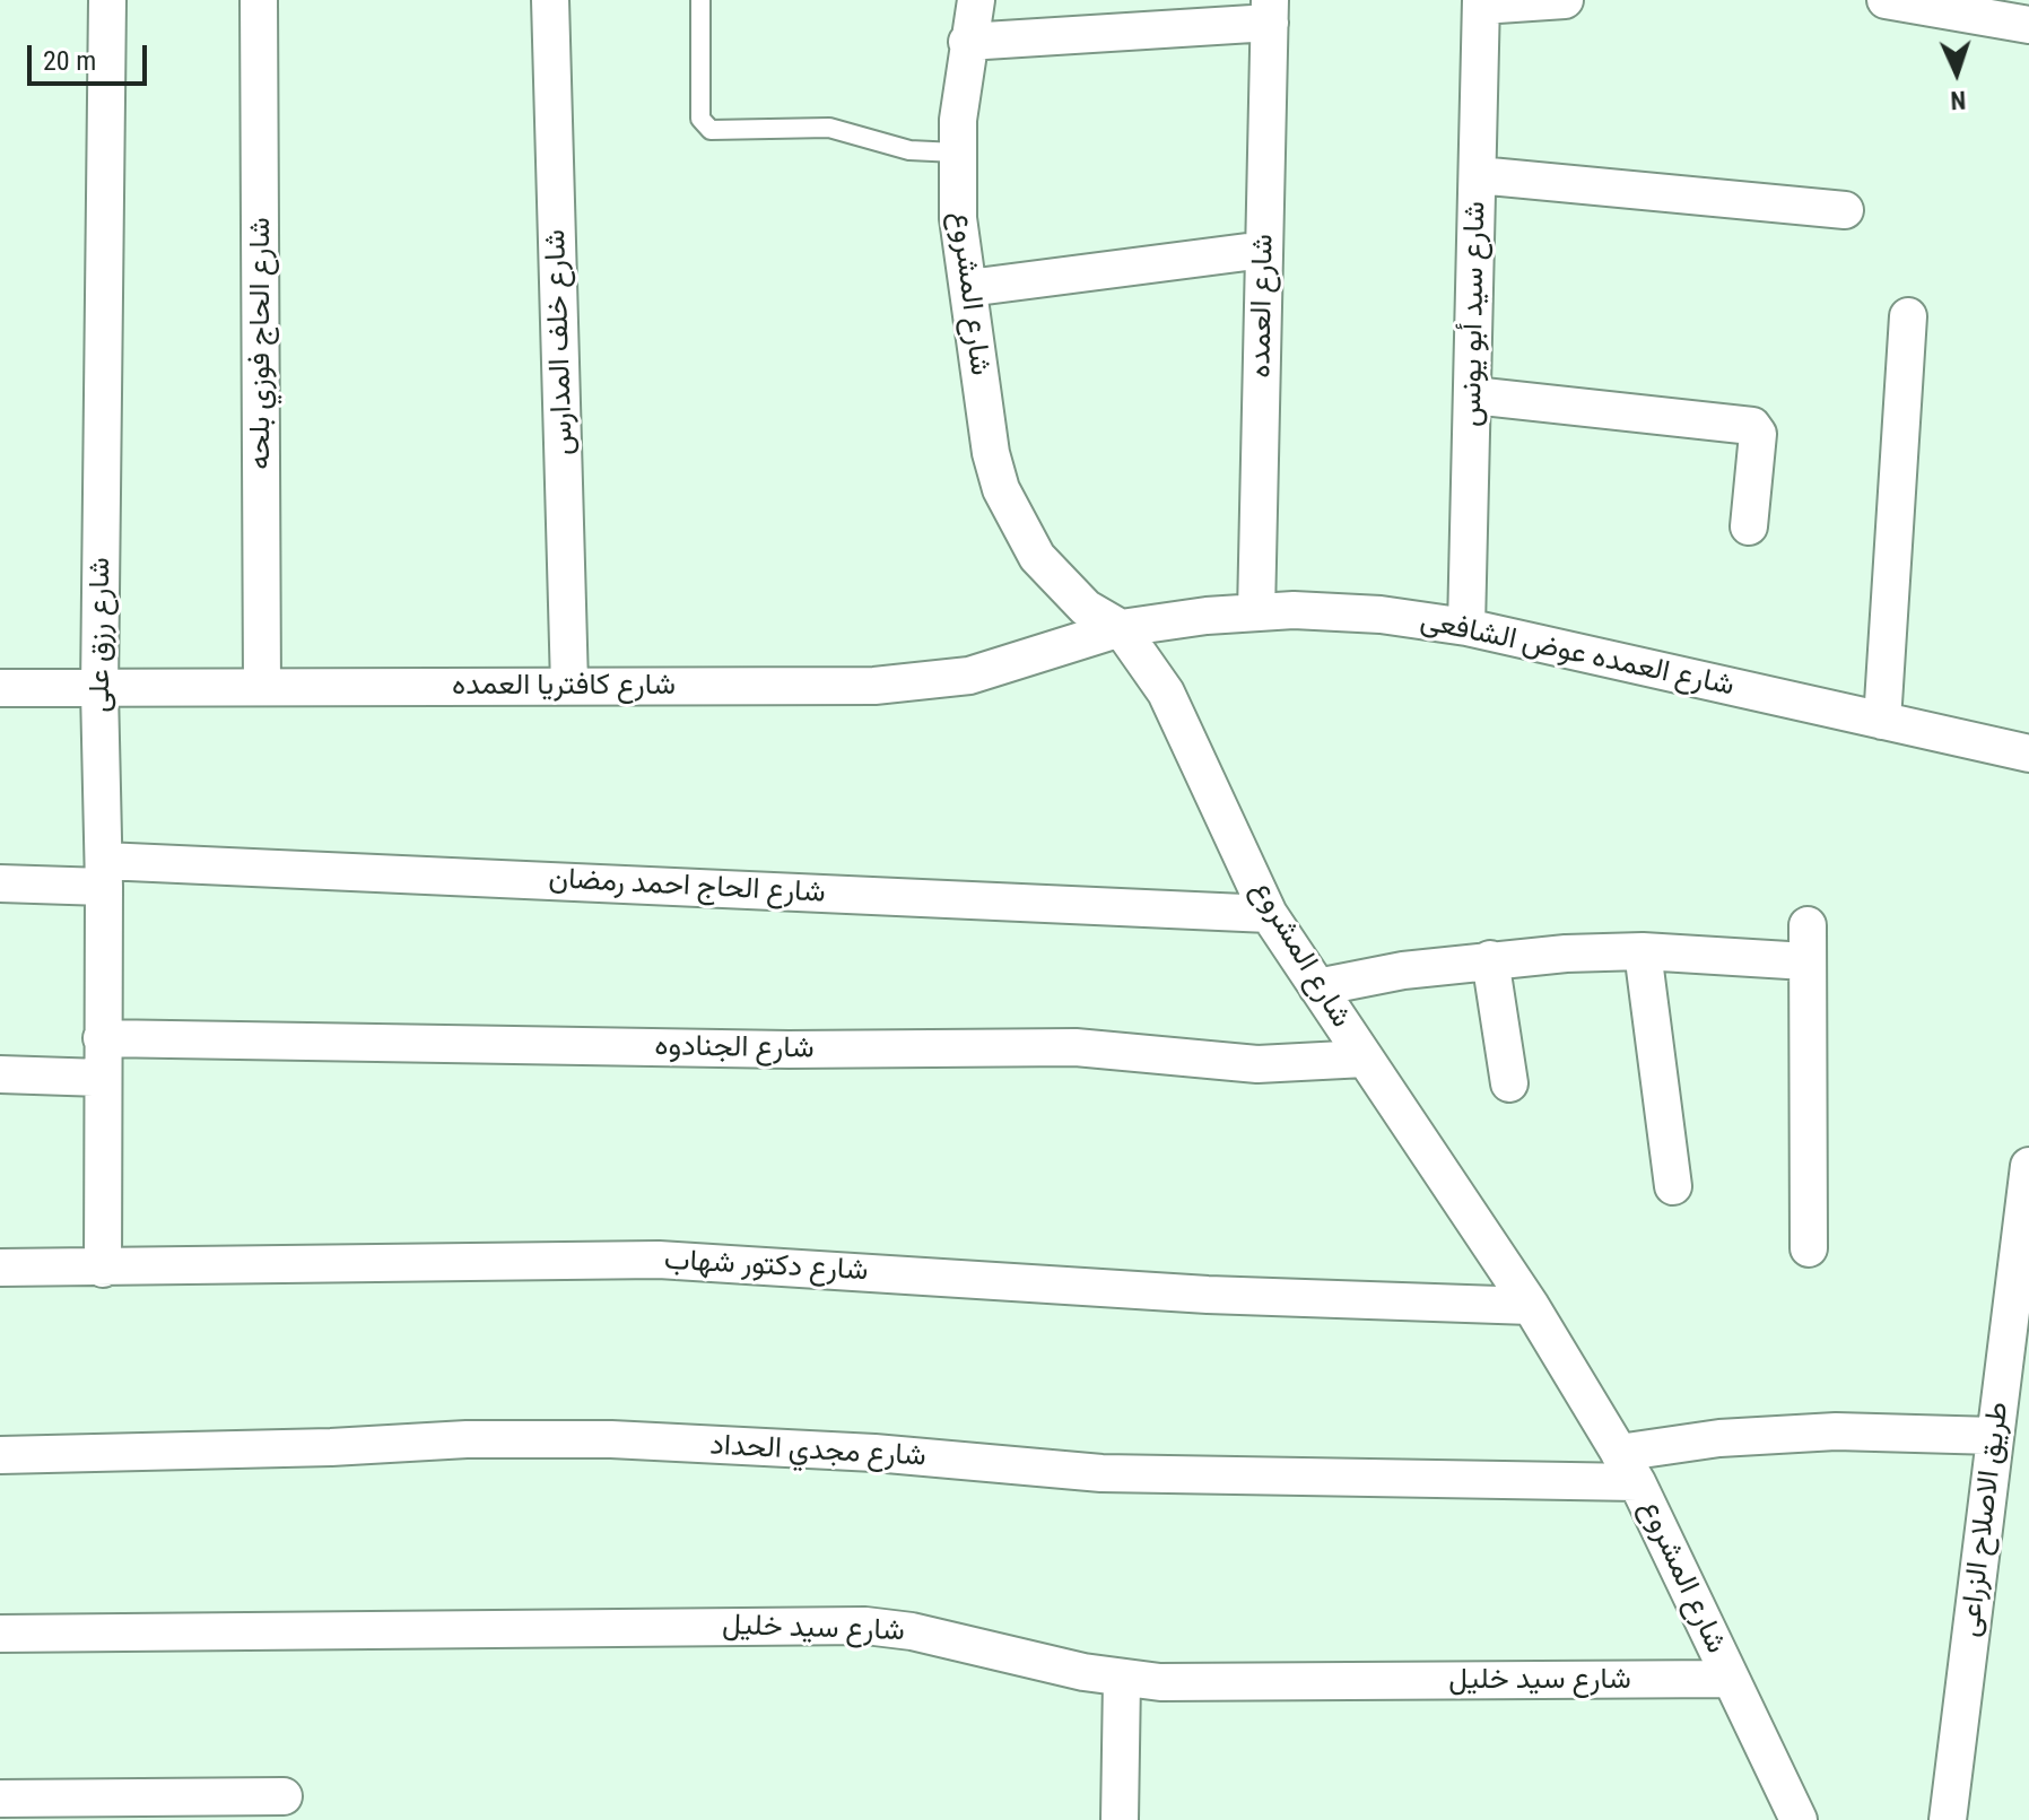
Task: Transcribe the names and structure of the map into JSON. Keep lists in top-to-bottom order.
{
  "streets": {
    "street": [
      "شارع المشروع",
      "شارع العمده",
      "شارع سيد أبو يونس",
      "شارع خلف المدارس",
      "شارع الحاج فوزي بلحه",
      "شارع رزق على",
      "شارع العمده عوض الشافعى",
      "شارع كافتريا العمده",
      "شارع الحاج احمد رمضان",
      "شارع الجنادوه",
      "شارع دكتور شهاب",
      "شارع مجدي الحداد",
      "طريق الاصلاح الزراعى",
      "شارع سيد خليل"
    ]
  },
  "crossings": [
    ["شارع المشروع", "شارع العمده عوض الشافعى"],
    ["شارع المشروع", "شارع كافتريا العمده"],
    ["شارع المشروع", "شارع الحاج احمد رمضان"],
    ["شارع المشروع", "شارع الجنادوه"],
    ["شارع المشروع", "شارع دكتور شهاب"],
    ["شارع المشروع", "شارع مجدي الحداد"],
    ["شارع المشروع", "شارع سيد خليل"],
    ["شارع العمده", "شارع العمده عوض الشافعى"],
    ["شارع سيد أبو يونس", "شارع العمده عوض الشافعى"],
    ["شارع خلف المدارس", "شارع كافتريا العمده"],
    ["شارع الحاج فوزي بلحه", "شارع كافتريا العمده"],
    ["شارع رزق على", "شارع كافتريا العمده"],
    ["شارع رزق على", "شارع الحاج احمد رمضان"],
    ["شارع رزق على", "شارع الجنادوه"],
    ["شارع رزق على", "شارع دكتور شهاب"],
    ["شارع العمده عوض الشافعى", "شارع كافتريا العمده"],
    ["شارع مجدي الحداد", "طريق الاصلاح الزراعى"]
  ],
  "scale_bar": "20 m",
  "north": "bottom"
}
